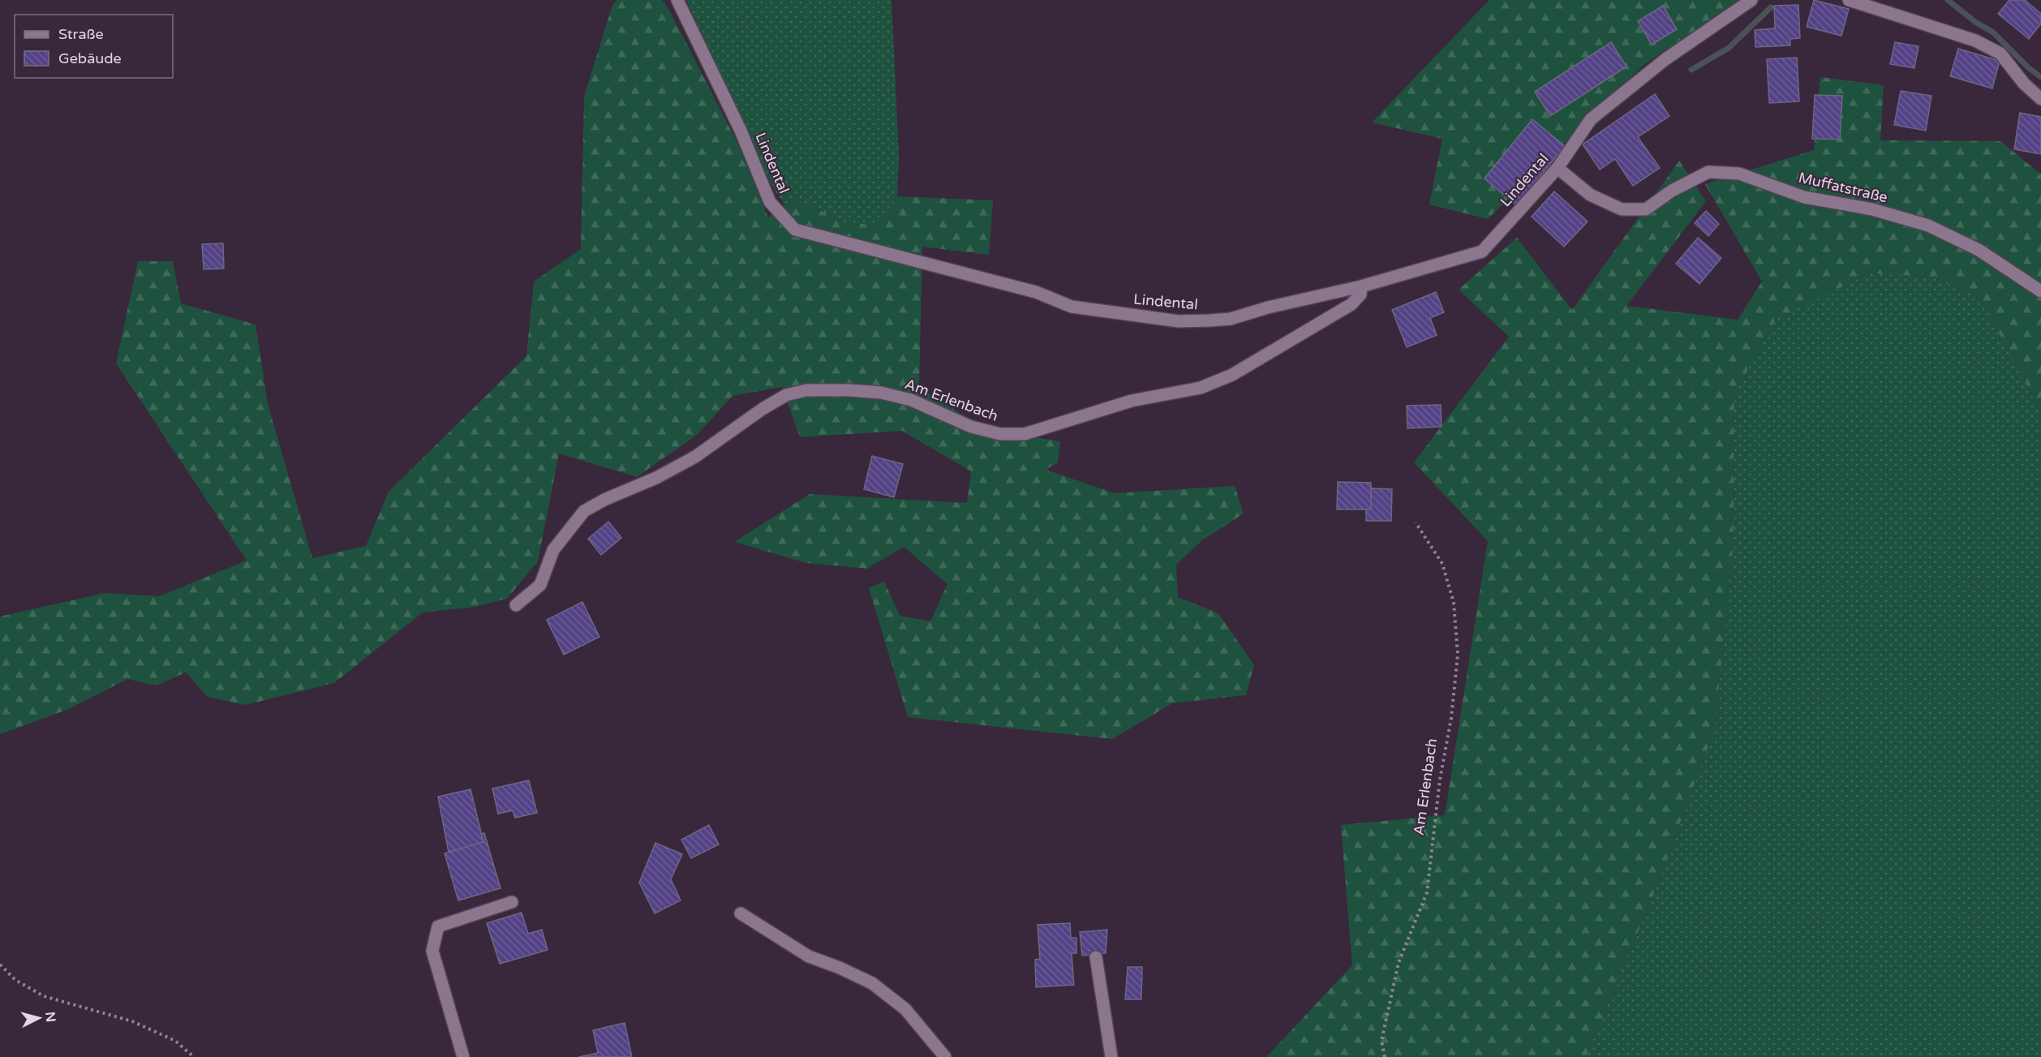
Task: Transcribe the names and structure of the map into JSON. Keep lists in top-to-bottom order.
{
  "streets": {
    "street": ["Lindental", "Muffatstraße", "Am Erlenbach"]
  },
  "crossings": [
    ["Lindental", "Muffatstraße"],
    ["Lindental", "Am Erlenbach"]
  ],
  "legend": ["Straße", "Gebäude"],
  "north": "right"
}
